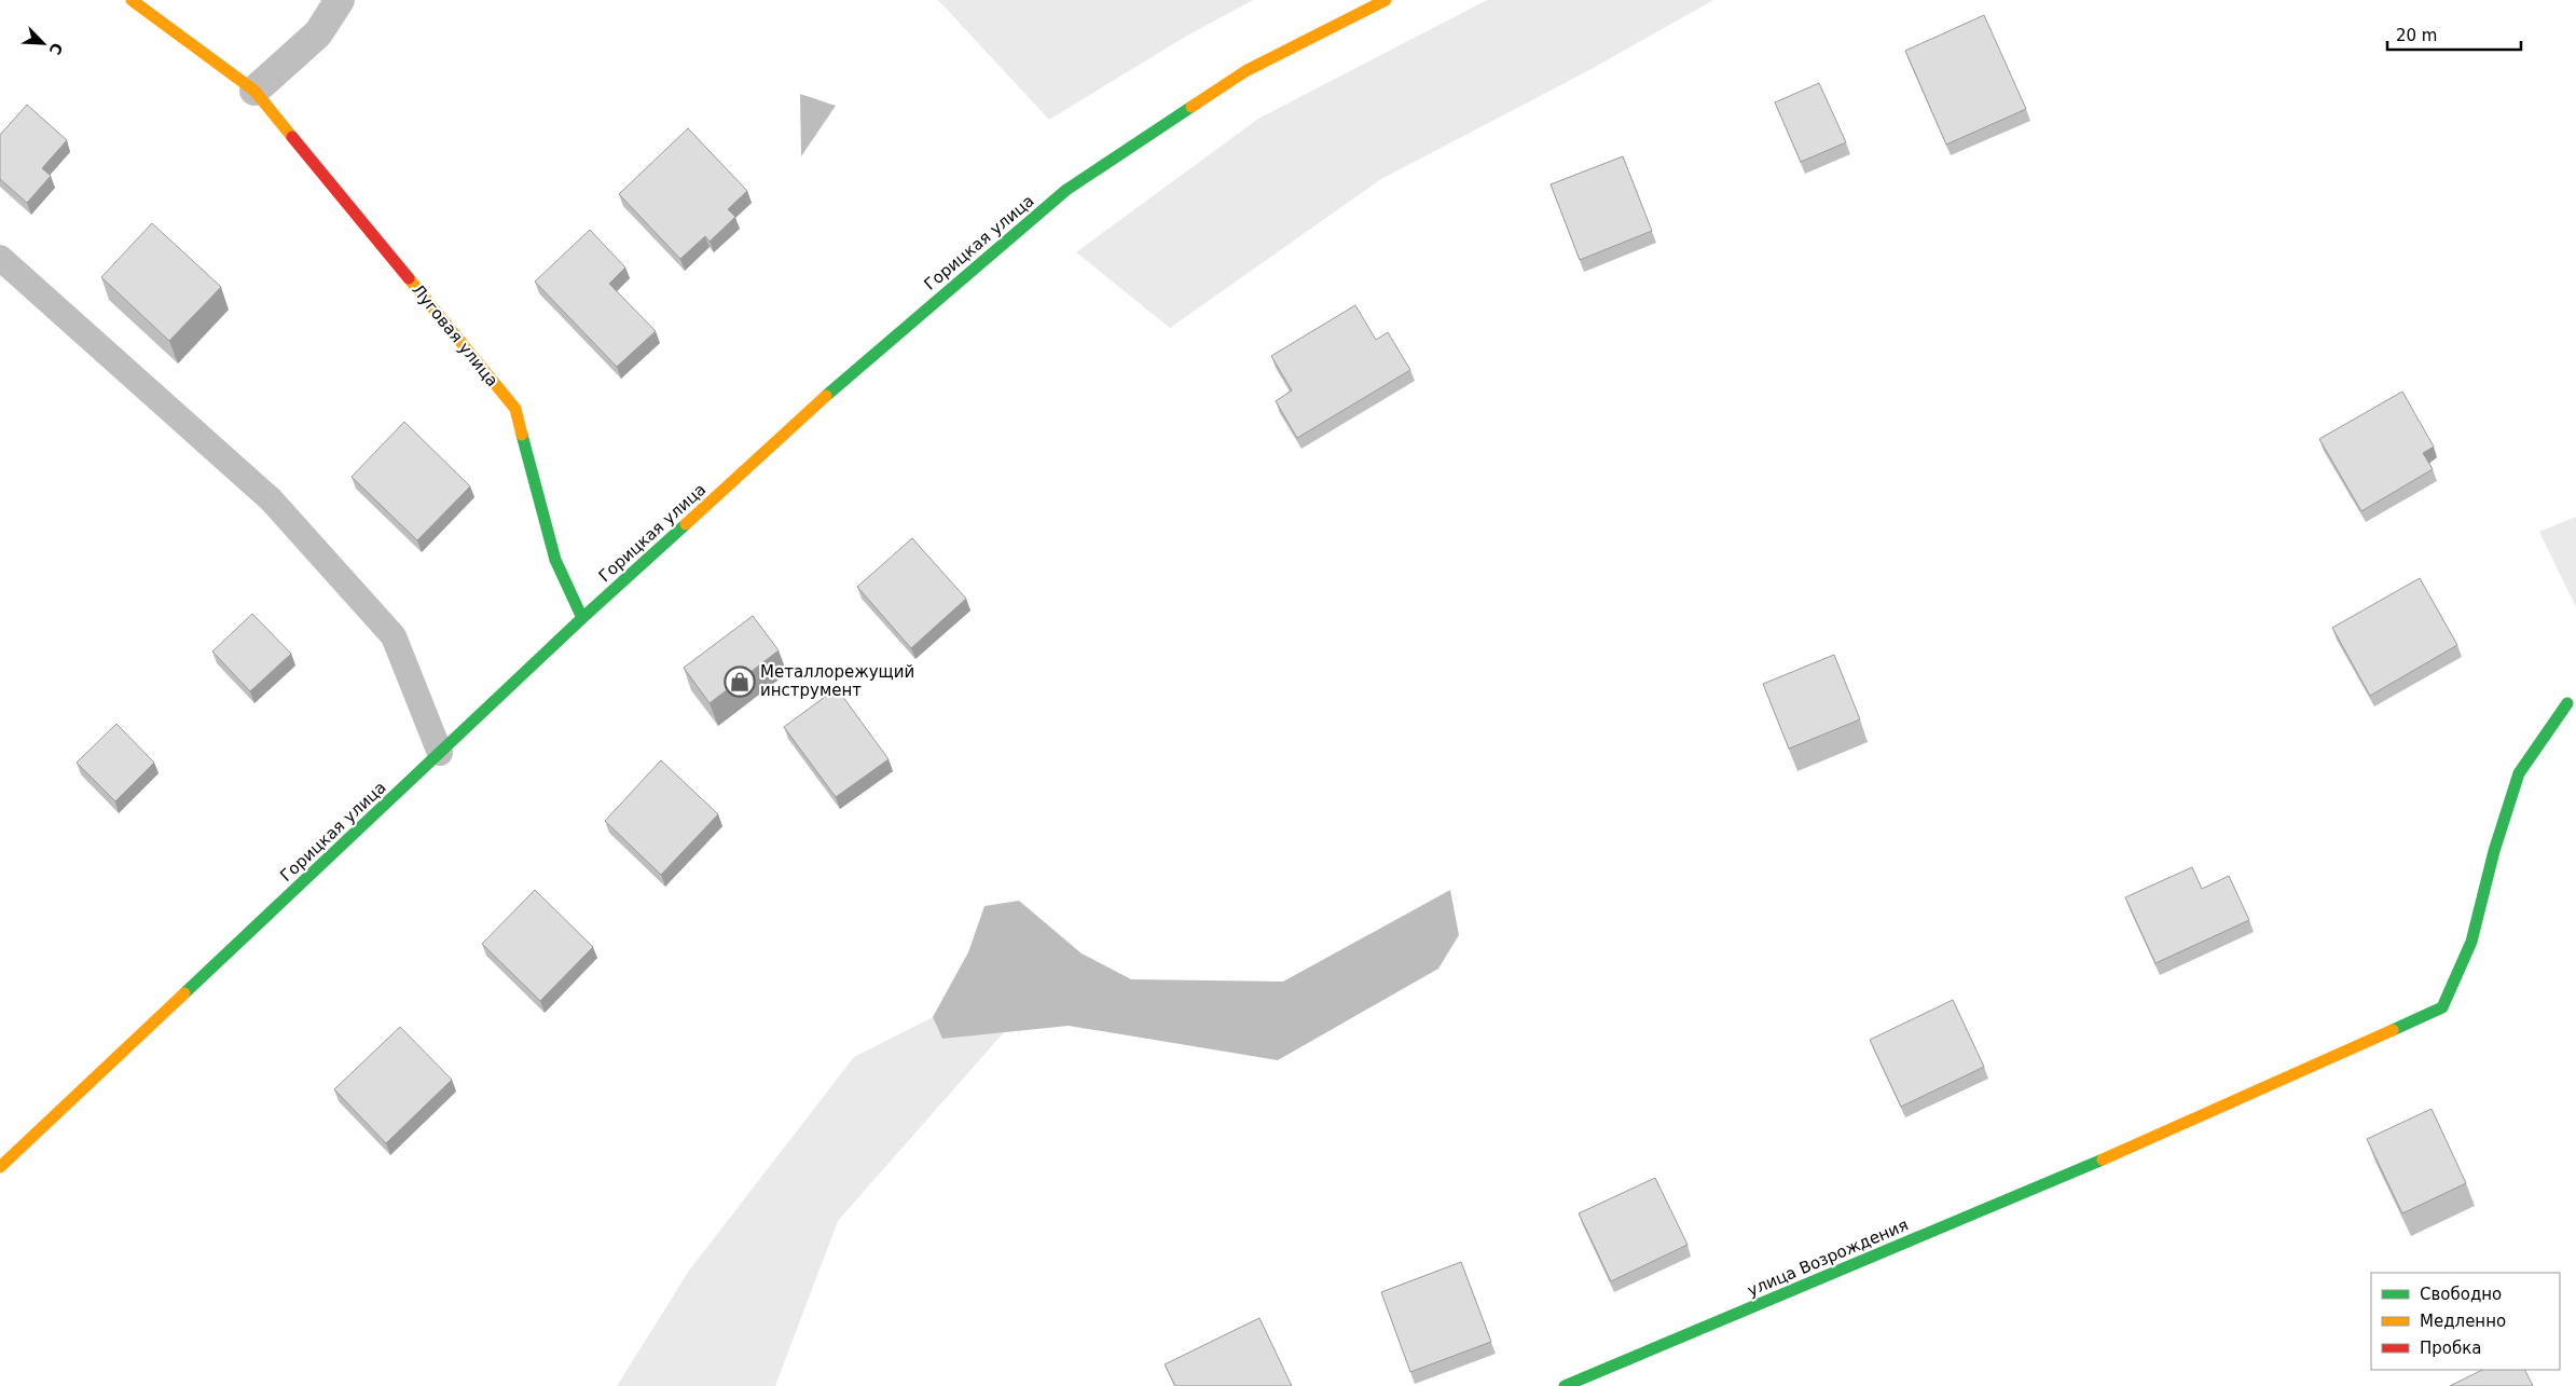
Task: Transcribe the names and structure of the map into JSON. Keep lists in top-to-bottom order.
{
  "streets": {
    "street": ["Горицкая улица", "Луговая улица", "улица Возрождения"]
  },
  "crossings": [
    ["Горицкая улица", "Луговая улица"]
  ],
  "places": {
    "shop": ["Металлорежущий инструмент"]
  },
  "legend": ["Свободно", "Медленно", "Пробка"],
  "scale_bar": "20 m",
  "north": "bottom right"
}
